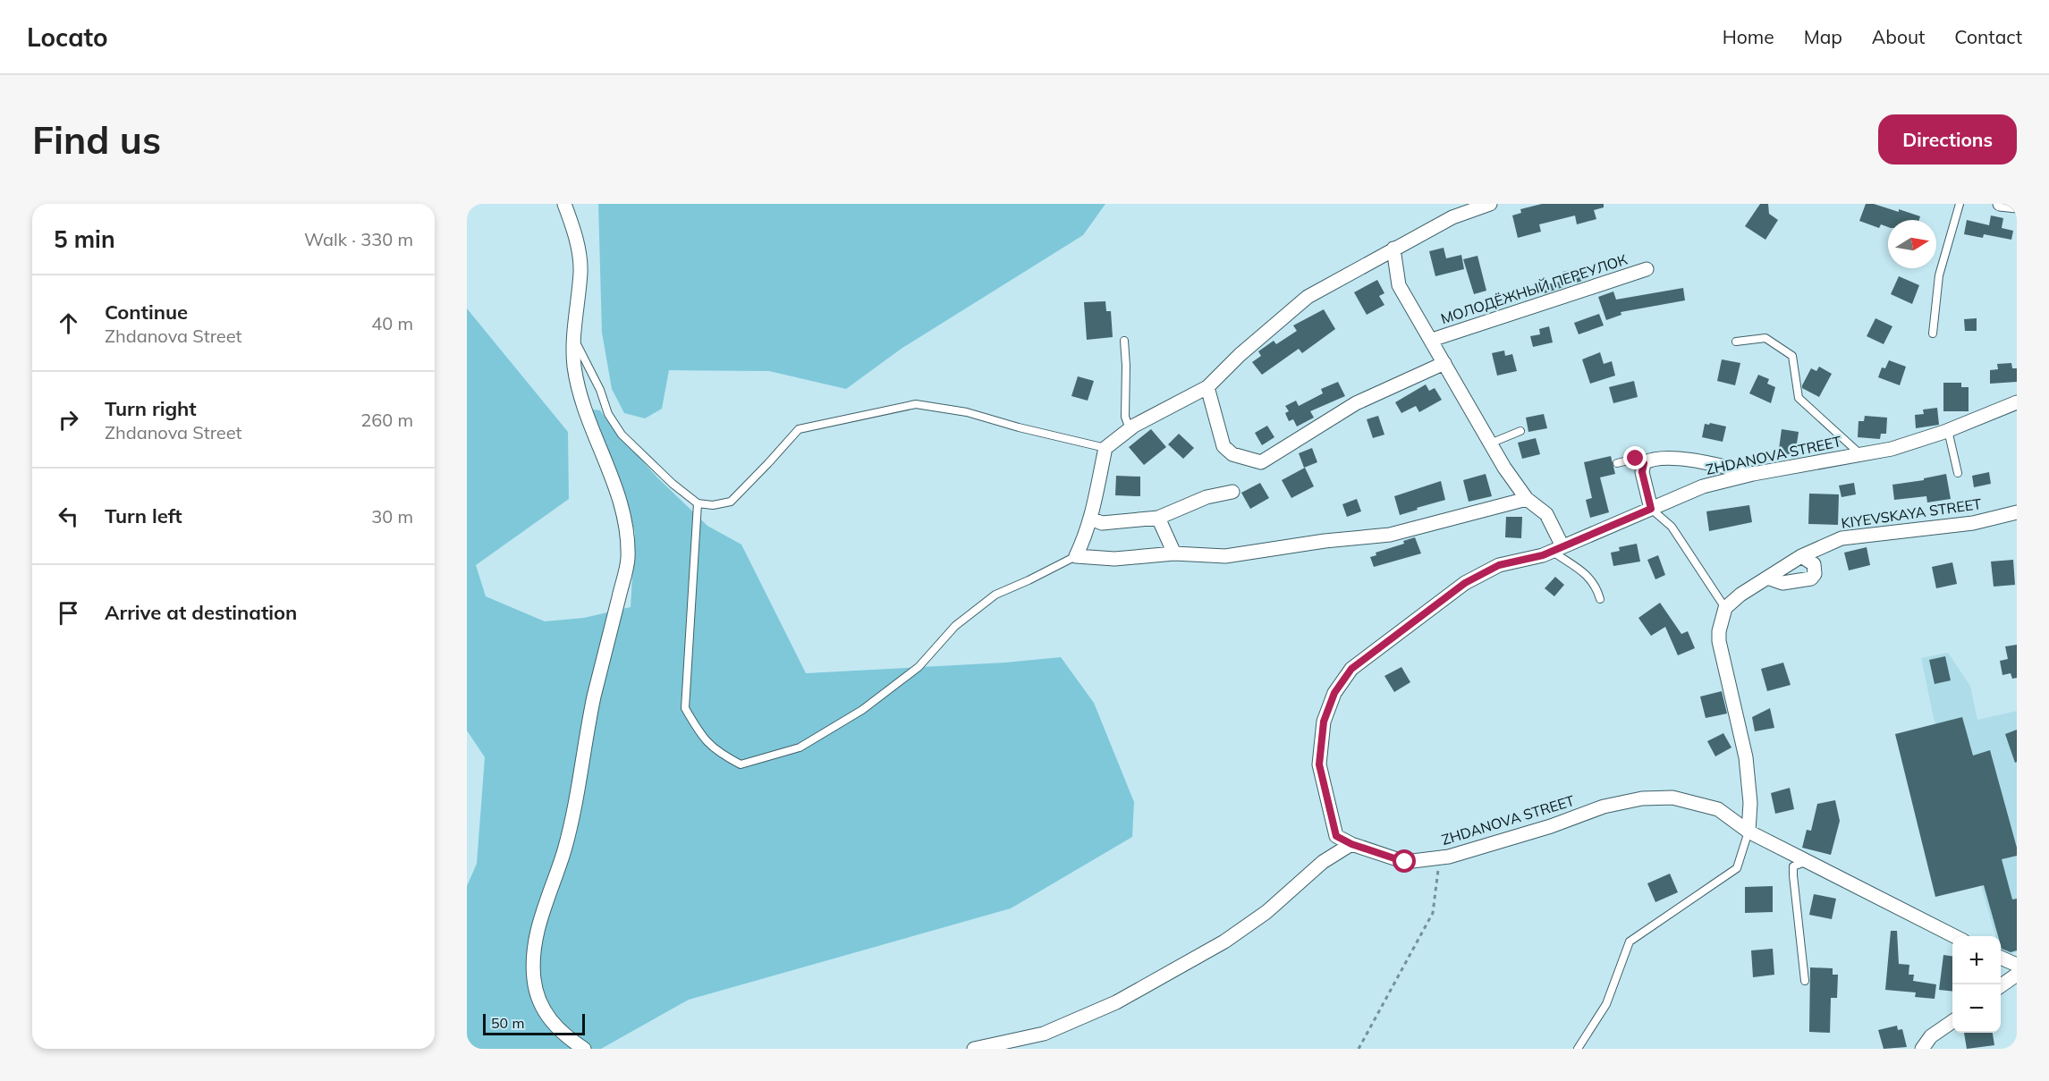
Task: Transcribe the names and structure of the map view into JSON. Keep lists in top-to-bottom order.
{
  "streets": {
    "street": ["МОЛОДЁЖНЫЙ ПЕРЕУЛОК", "ZHDANOVA STREET", "KIYEVSKAYA STREET"]
  },
  "scale_bar": "50 m",
  "north": "right",
  "page": {
    "header": "Locato",
    "nav": [
      "Home",
      "Map",
      "About",
      "Contact"
    ],
    "buttons": "Directions",
    "title": "Find us",
    "heading": ["5 min", "Walk · 330 m"],
    "list": [
      ["Continue", "Zhdanova Street", "40 m"],
      ["Turn right", "Zhdanova Street", "260 m"],
      ["Turn left", "30 m"],
      "Arrive at destination"
    ],
    "map_buttons": ["+", "−"],
    "scale": "50 m"
  }
}
